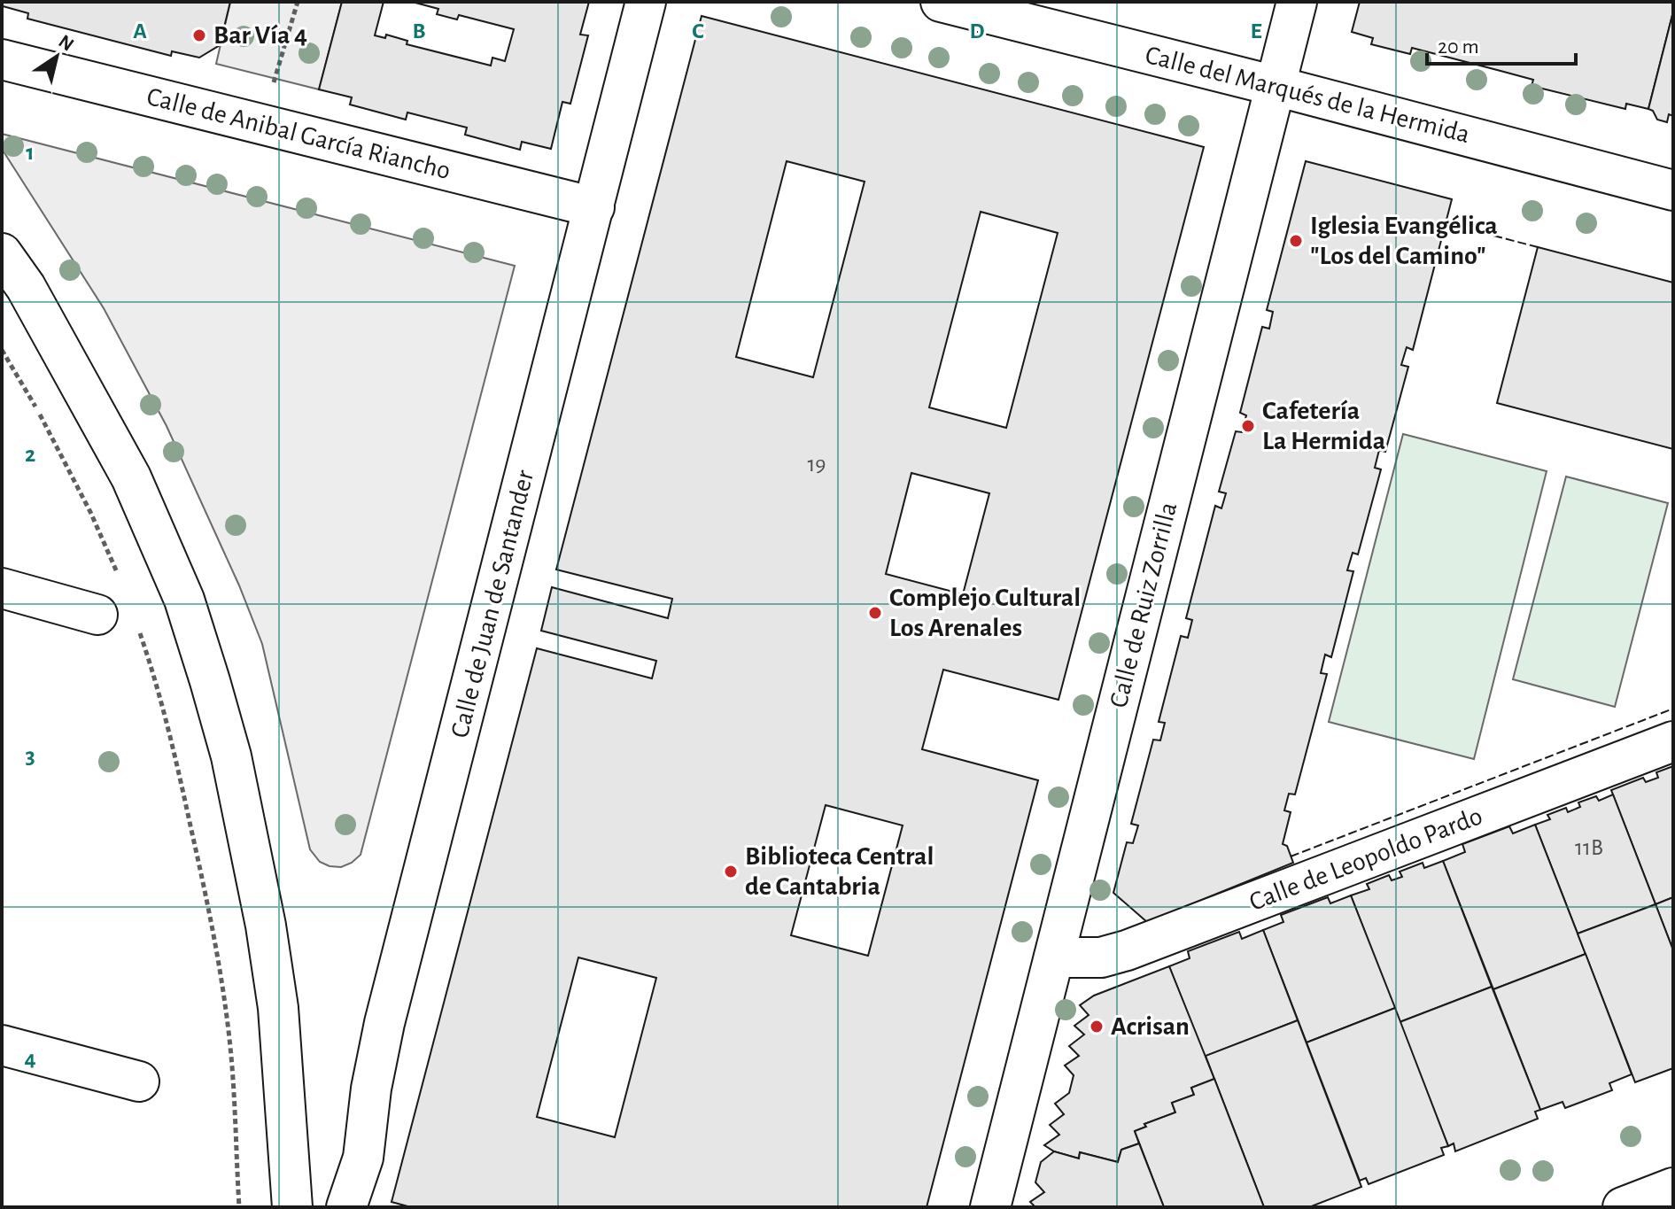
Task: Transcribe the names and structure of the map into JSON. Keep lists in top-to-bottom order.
{
  "streets": {
    "street": [
      "Calle del Marqués de la Hermida",
      "Calle de Anibal García Riancho",
      "Calle de Juan de Santander",
      "Calle de Ruiz Zorrilla",
      "Calle de Leopoldo Pardo"
    ]
  },
  "crossings": [
    ["Calle del Marqués de la Hermida", "Calle de Ruiz Zorrilla"],
    ["Calle de Anibal García Riancho", "Calle de Juan de Santander"],
    ["Calle de Ruiz Zorrilla", "Calle de Leopoldo Pardo"]
  ],
  "places": [
    "Bar Vía 4",
    "Iglesia Evangélica \"Los del Camino\"",
    "Cafetería La Hermida",
    "Complejo Cultural Los Arenales",
    "Biblioteca Central de Cantabria",
    "Acrisan"
  ],
  "house_numbers": ["19", "11B"],
  "scale_bar": "20 m",
  "north": "top right",
  "grid": {
    "columns": [
      "A",
      "B",
      "C",
      "D",
      "E"
    ],
    "rows": [
      "1",
      "2",
      "3",
      "4"
    ]
  }
}
